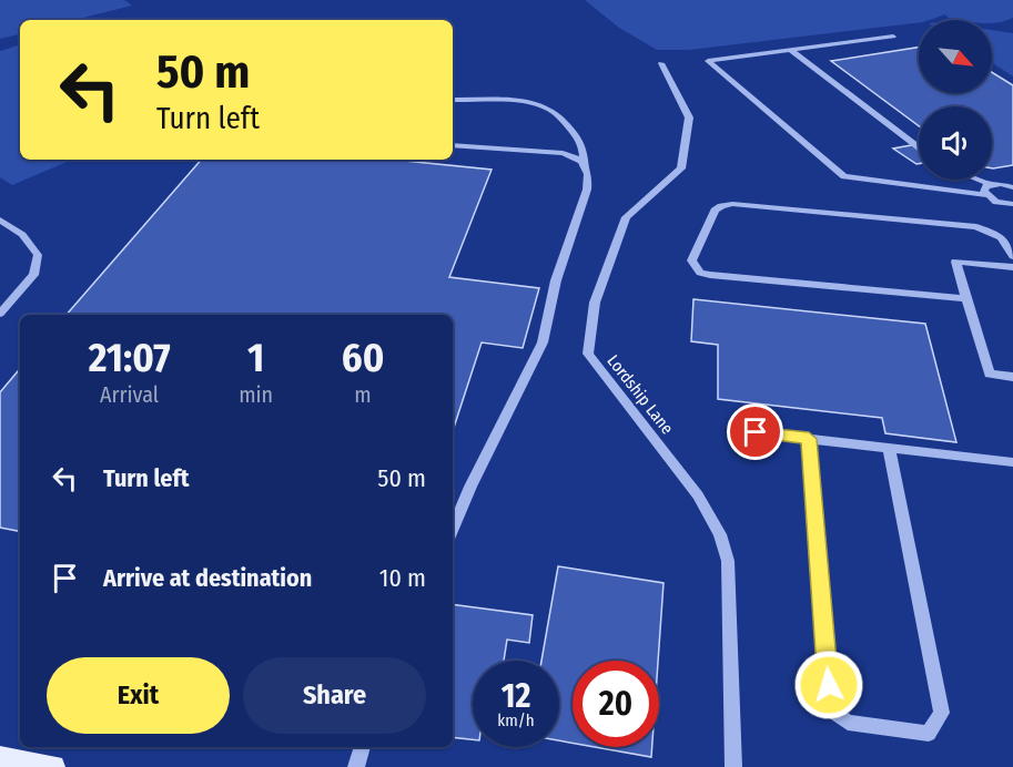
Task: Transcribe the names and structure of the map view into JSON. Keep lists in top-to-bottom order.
{
  "streets": {
    "street": ["Lordship Lane"]
  },
  "north": "bottom right",
  "page": {
    "turn": ["50 m", "Turn left"],
    "eta": [
      "21:07",
      "Arrival",
      "1",
      "min",
      "60",
      "m"
    ],
    "list": [
      {
        "name": "Turn left",
        "value": "50 m"
      },
      {
        "name": "Arrive at destination",
        "value": "10 m"
      }
    ],
    "buttons": ["Exit", "Share"],
    "speed": "12 km/h",
    "limit": "20"
  }
}
